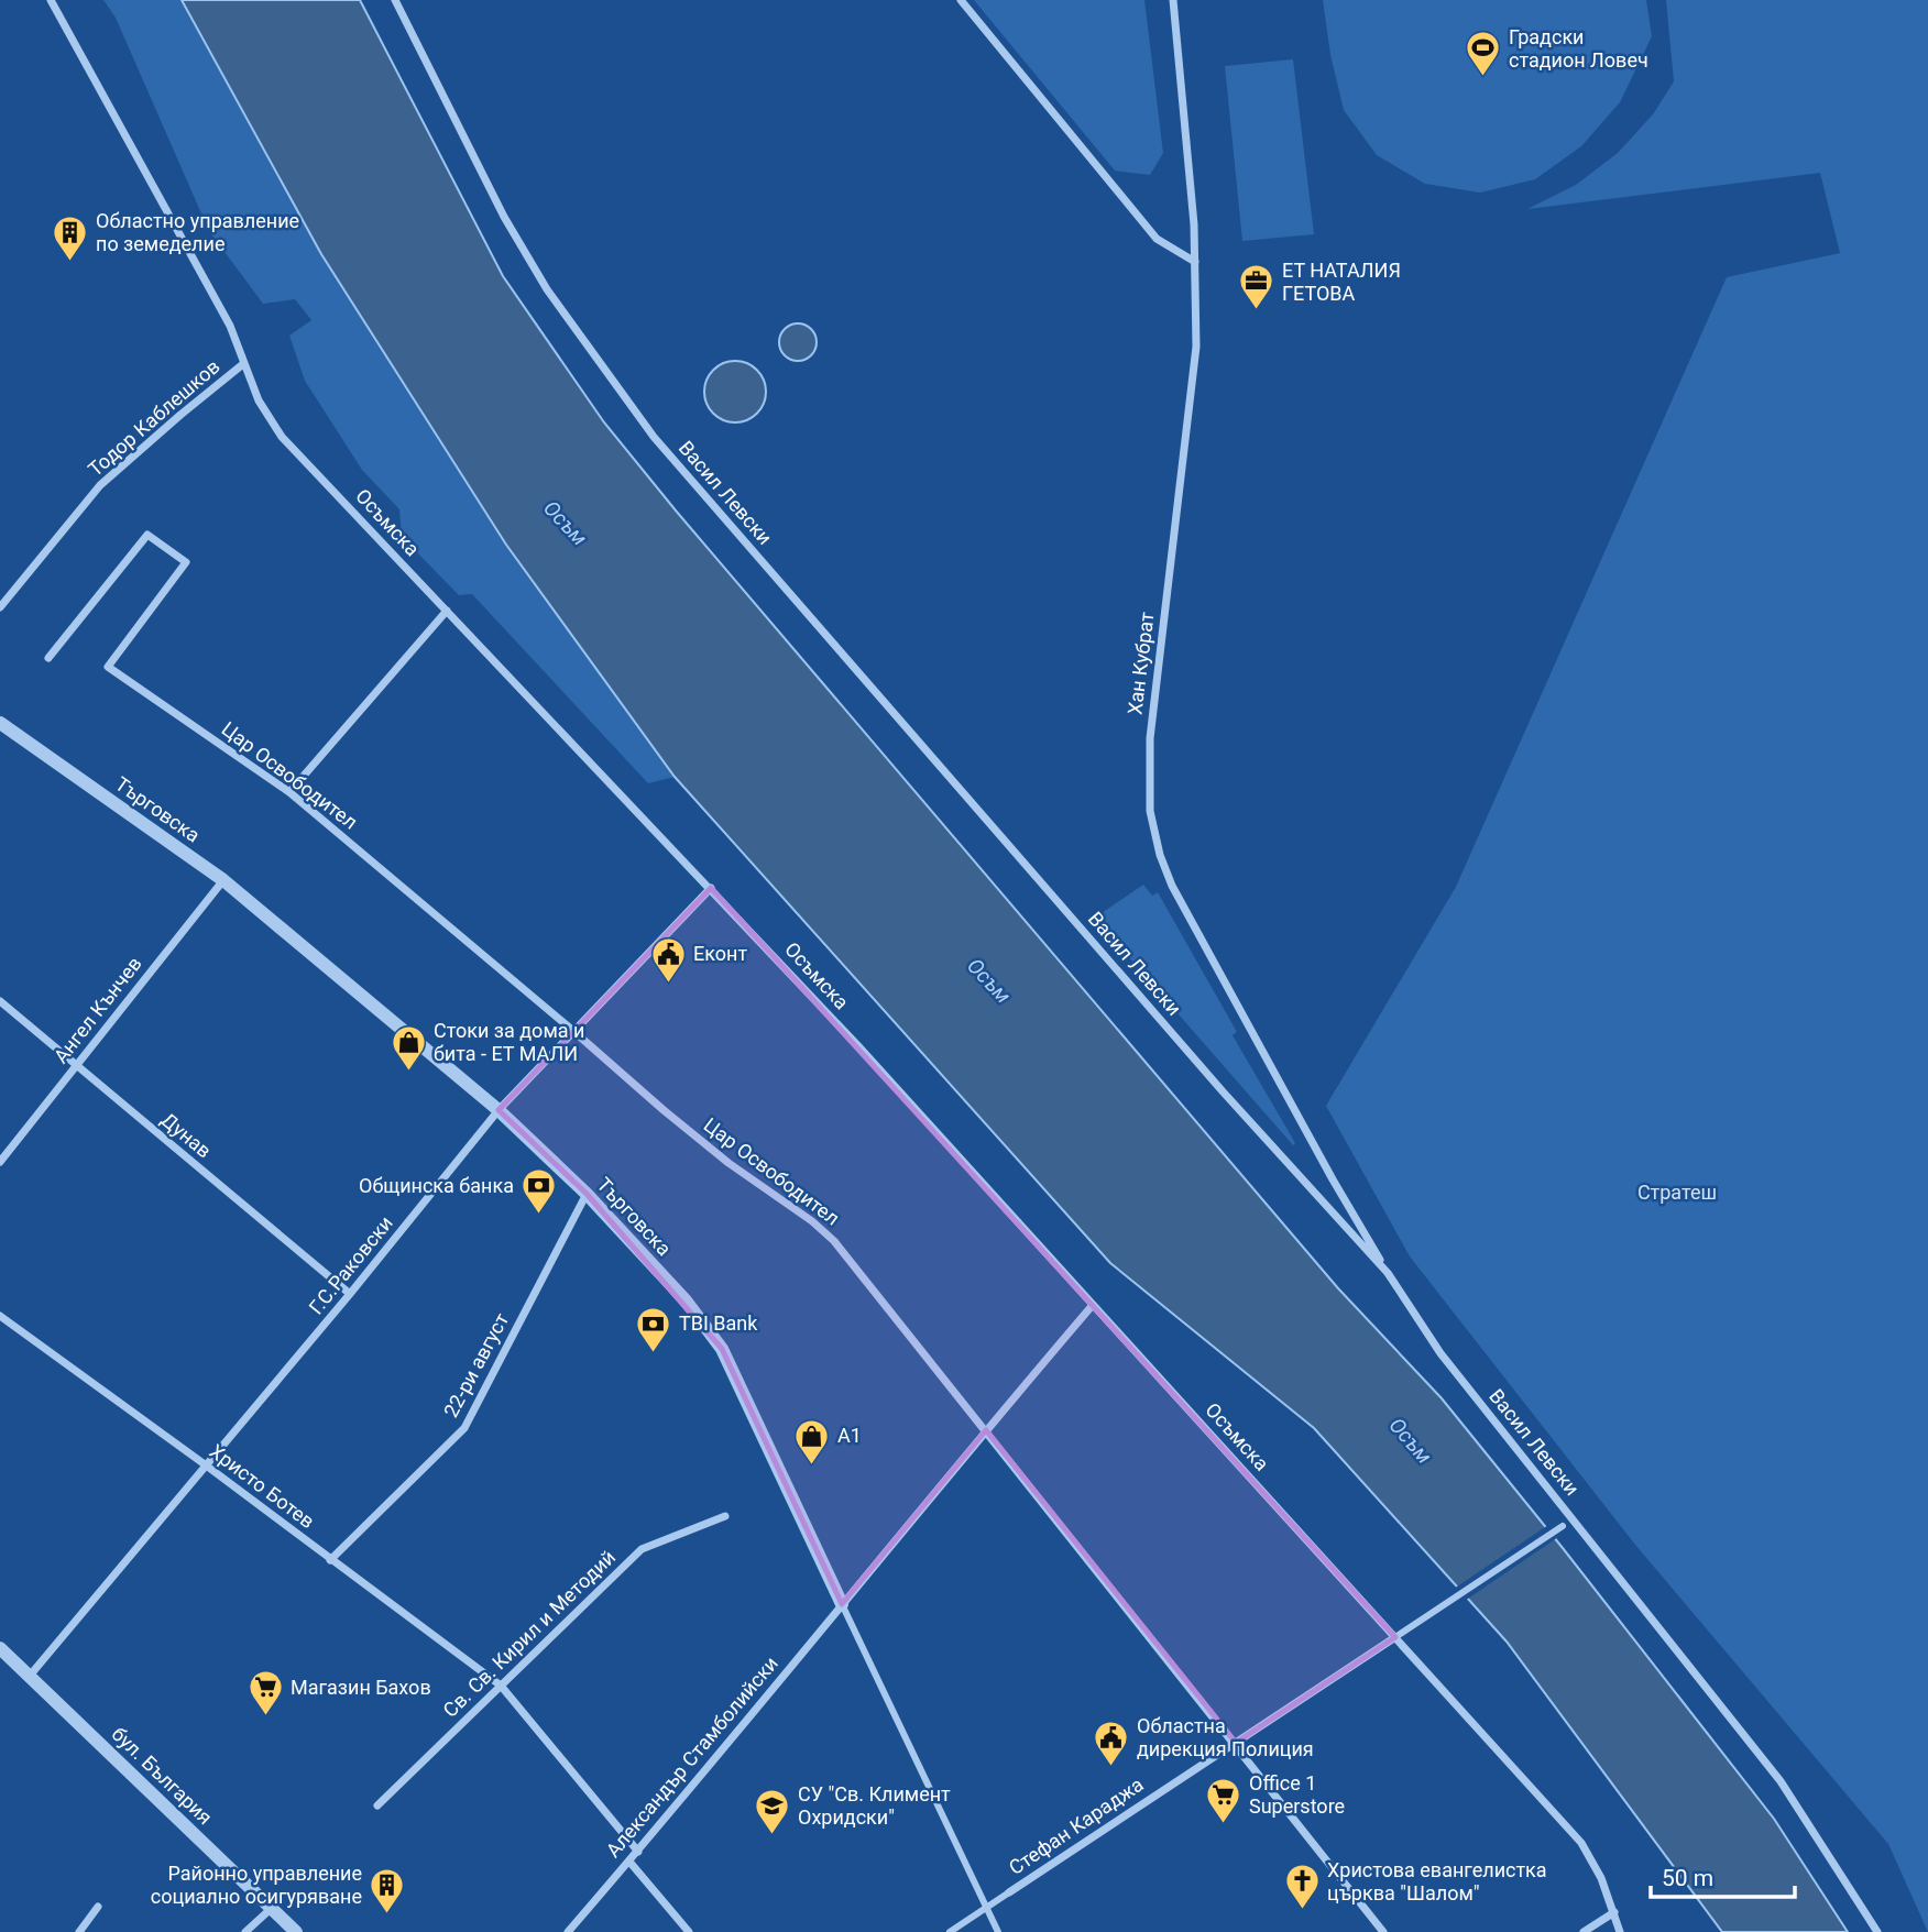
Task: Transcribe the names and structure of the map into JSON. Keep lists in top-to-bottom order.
{
  "streets": {
    "street": [
      "Тодор Каблешков",
      "Васил Левски",
      "Осъмска",
      "Хан Кубрат",
      "Цар Освободител",
      "Търговска",
      "Ангел Кънчев",
      "Дунав",
      "Г.С.Раковски",
      "22-ри август",
      "Христо Ботев",
      "Св. Св. Кирил и Методий",
      "Александър Стамболийски",
      "бул. България",
      "Стефан Караджа"
    ]
  },
  "crossings": [
    ["Тодор Каблешков", "Осъмска"],
    ["Васил Левски", "Хан Кубрат"],
    ["Осъмска", "Г.С.Раковски"],
    ["Осъмска", "Александър Стамболийски"],
    ["Осъмска", "Стефан Караджа"],
    ["Цар Освободител", "Г.С.Раковски"],
    ["Цар Освободител", "Александър Стамболийски"],
    ["Цар Освободител", "Стефан Караджа"],
    ["Търговска", "Ангел Кънчев"],
    ["Търговска", "Г.С.Раковски"],
    ["Търговска", "22-ри август"],
    ["Търговска", "Александър Стамболийски"],
    ["Ангел Кънчев", "Дунав"],
    ["Дунав", "Г.С.Раковски"],
    ["Г.С.Раковски", "Христо Ботев"],
    ["Г.С.Раковски", "бул. България"],
    ["22-ри август", "Христо Ботев"],
    ["Христо Ботев", "Св. Св. Кирил и Методий"],
    ["Христо Ботев", "Александър Стамболийски"]
  ],
  "water": ["Осъм"],
  "parks": ["Стратеш"],
  "places": {
    "sports": ["Градски стадион Ловеч"],
    "building": ["Областно управление по земеделие", "Районно управление социално осигуряване"],
    "office": ["ЕТ НАТАЛИЯ ГЕТОВА"],
    "public building": ["Еконт", "Областна дирекция Полиция"],
    "shop": ["Стоки за дома и бита - ЕТ МАЛИ", "A1"],
    "bank": ["Общинска банка", "TBI Bank"],
    "supermarket": ["Магазин Бахов", "Office 1 Superstore"],
    "school or university": ["СУ \"Св. Климент Охридски\""],
    "church": ["Христова евангелистка църква \"Шалом\""]
  },
  "scale_bar": "50 m"
}
